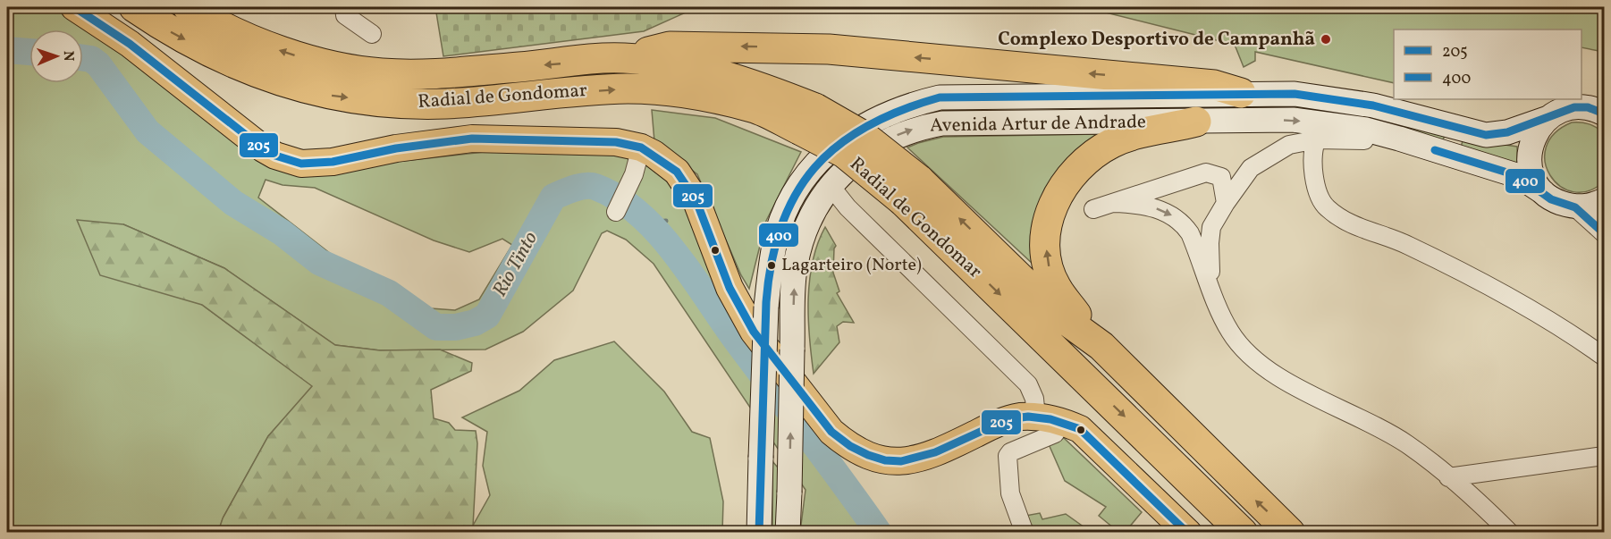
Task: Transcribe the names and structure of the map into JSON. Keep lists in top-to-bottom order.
{
  "streets": {
    "highway": ["Radial de Gondomar"],
    "main road": ["Avenida Artur de Andrade"]
  },
  "water": ["Rio Tinto"],
  "places": ["Complexo Desportivo de Campanhã", "Lagarteiro (Norte)"],
  "lines": ["transit line 205", "transit line 400"],
  "legend": ["205", "400"],
  "north": "right"
}
